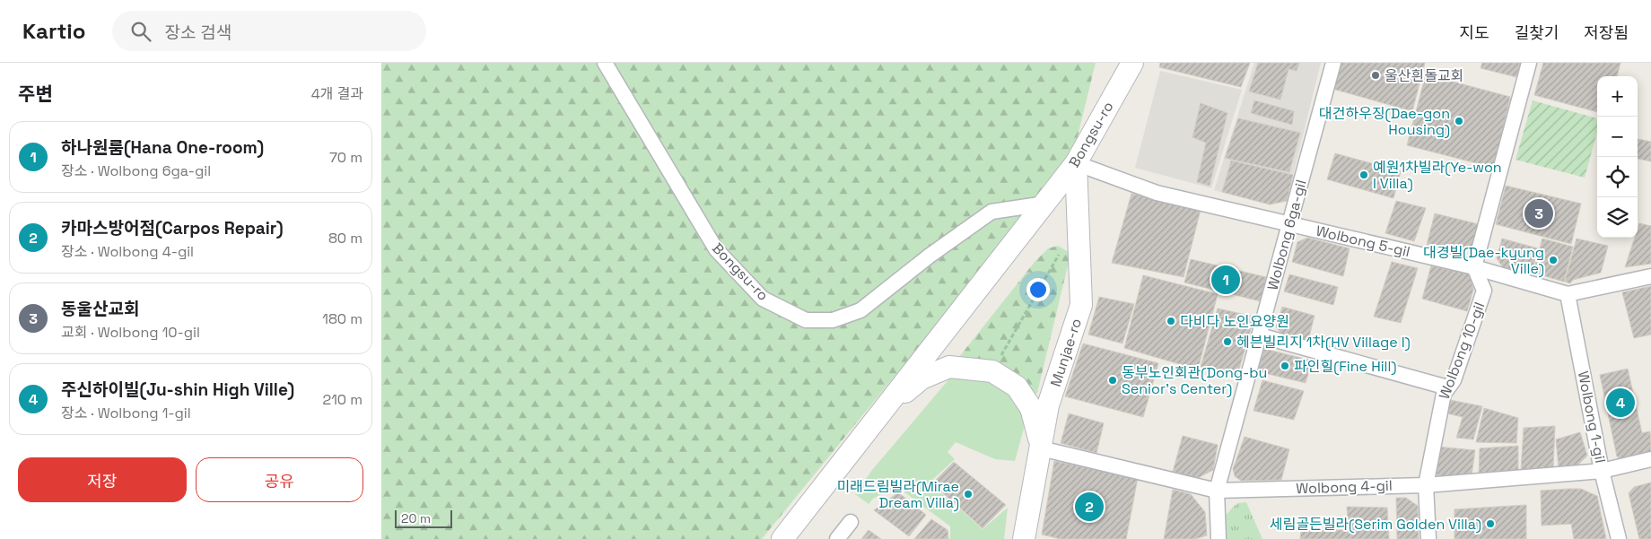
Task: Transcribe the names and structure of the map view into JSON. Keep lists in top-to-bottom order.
{
  "streets": {
    "street": [
      "Bongsu-ro",
      "Wolbong 6ga-gil",
      "Wolbong 5-gil",
      "Wolbong 10-gil",
      "Munjae-ro",
      "Wolbong 1-gil",
      "Wolbong 4-gil"
    ]
  },
  "crossings": [
    ["Bongsu-ro", "Wolbong 5-gil"],
    ["Bongsu-ro", "Munjae-ro"],
    ["Wolbong 6ga-gil", "Wolbong 5-gil"],
    ["Wolbong 6ga-gil", "Wolbong 4-gil"],
    ["Wolbong 5-gil", "Wolbong 10-gil"],
    ["Wolbong 5-gil", "Munjae-ro"],
    ["Wolbong 5-gil", "Wolbong 1-gil"],
    ["Wolbong 10-gil", "Wolbong 4-gil"],
    ["Munjae-ro", "Wolbong 4-gil"],
    ["Wolbong 1-gil", "Wolbong 4-gil"]
  ],
  "places": [
    "울산흰돌교회",
    "대건하우징(Dae-gon Housing)",
    "예원1차빌라(Ye-won I Villa)",
    "대경빌(Dae-kyung Ville)",
    "다비다 노인요양원",
    "헤븐빌리지 1차(HV Village I)",
    "파인힐(Fine Hill)",
    "동부노인회관(Dong-bu Senior's Center)",
    "미래드림빌라(Mirae Dream Villa)",
    "세림골든빌라(Serim Golden Villa)"
  ],
  "scale_bar": "20 m",
  "page": {
    "header": "Kartio",
    "search": "장소 검색",
    "nav": ["지도", "길찾기", "저장됨"],
    "heading": ["주변", "4개 결과"],
    "map_buttons": ["+", "−"],
    "list": [
      {
        "mark": "1",
        "name": "하나원룸(Hana One-room)",
        "note": "장소 · Wolbong 6ga-gil",
        "value": "70 m"
      },
      {
        "mark": "2",
        "name": "카마스방어점(Carpos Repair)",
        "note": "장소 · Wolbong 4-gil",
        "value": "80 m"
      },
      {
        "mark": "3",
        "name": "동울산교회",
        "note": "교회 · Wolbong 10-gil",
        "value": "180 m"
      },
      {
        "mark": "4",
        "name": "주신하이빌(Ju-shin High Ville)",
        "note": "장소 · Wolbong 1-gil",
        "value": "210 m"
      }
    ],
    "pins": [
      "3",
      "1",
      "4",
      "2"
    ],
    "buttons": ["저장", "공유"],
    "scale": "20 m"
  }
}
